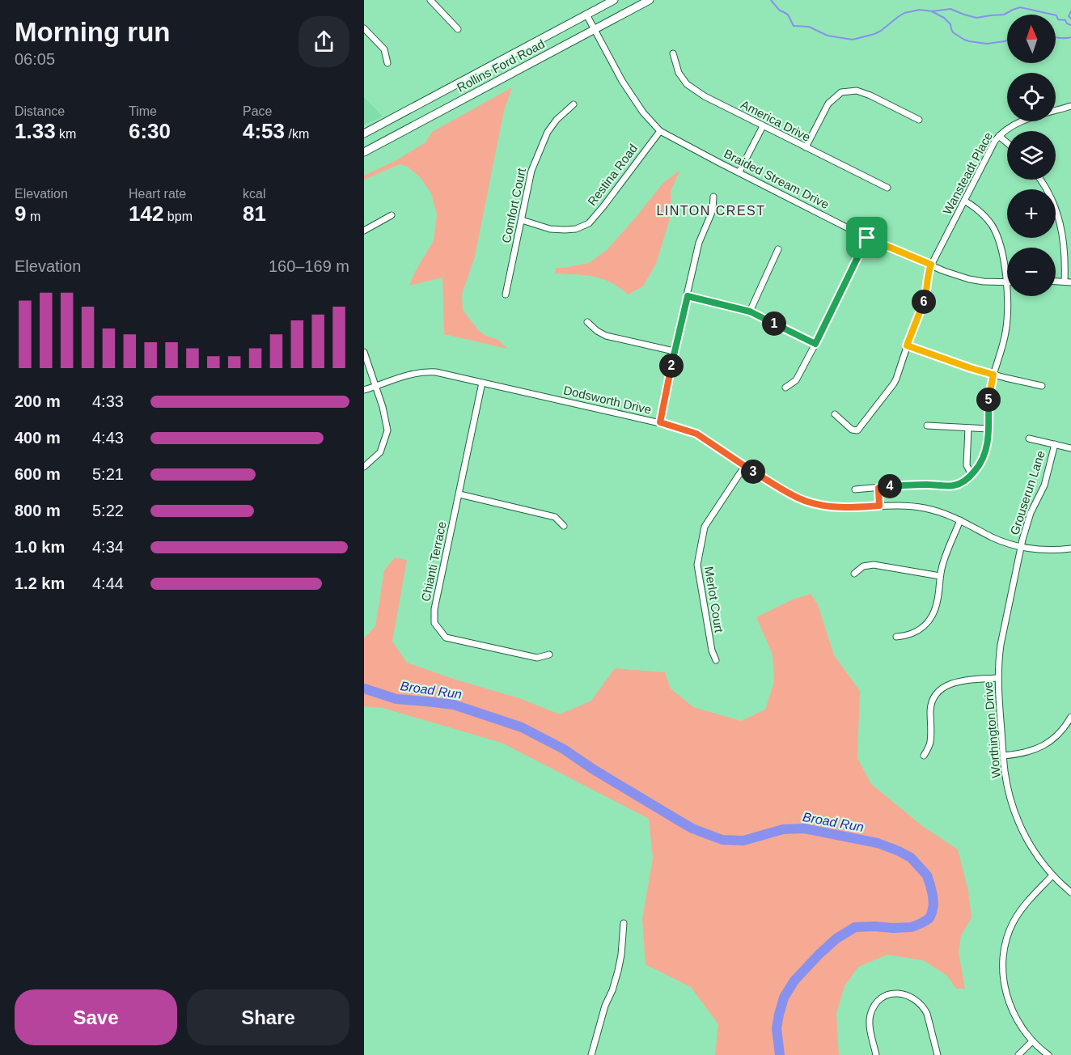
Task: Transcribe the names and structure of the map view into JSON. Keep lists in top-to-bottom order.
{
  "streets": {
    "main road": ["Rollins Ford Road"],
    "street": [
      "America Drive",
      "Wansteadt Place",
      "Restina Road",
      "Braided Stream Drive",
      "Comfort Court",
      "Dodsworth Drive",
      "Grouserun Lane",
      "Chianti Terrace",
      "Merlot Court",
      "Worthington Drive"
    ]
  },
  "crossings": [
    ["Rollins Ford Road", "Braided Stream Drive"],
    ["Wansteadt Place", "Braided Stream Drive"],
    ["Restina Road", "Braided Stream Drive"],
    ["Restina Road", "Comfort Court"],
    ["Dodsworth Drive", "Grouserun Lane"],
    ["Dodsworth Drive", "Chianti Terrace"],
    ["Dodsworth Drive", "Merlot Court"],
    ["Dodsworth Drive", "Worthington Drive"],
    ["Grouserun Lane", "Worthington Drive"]
  ],
  "districts": ["LINTON CREST"],
  "water": ["Broad Run"],
  "north": "top",
  "page": {
    "heading": ["Morning run", "06:05"],
    "map_buttons": ["+", "−"],
    "stats": [
      ["Distance", "1.33 km"],
      ["Time", "6:30"],
      ["Pace", "4:53 /km"],
      ["Elevation", "9 m"],
      ["Heart rate", "142 bpm"],
      ["kcal", "81"]
    ],
    "chart": ["Elevation", "160–169 m"],
    "pins": [
      "6",
      "1",
      "2",
      "5",
      "3",
      "4"
    ],
    "list": [
      {
        "name": "200 m",
        "note": "4:33"
      },
      {
        "name": "400 m",
        "note": "4:43"
      },
      {
        "name": "600 m",
        "note": "5:21"
      },
      {
        "name": "800 m",
        "note": "5:22"
      },
      {
        "name": "1.0 km",
        "note": "4:34"
      },
      {
        "name": "1.2 km",
        "note": "4:44"
      }
    ],
    "buttons": ["Save", "Share"]
  }
}
